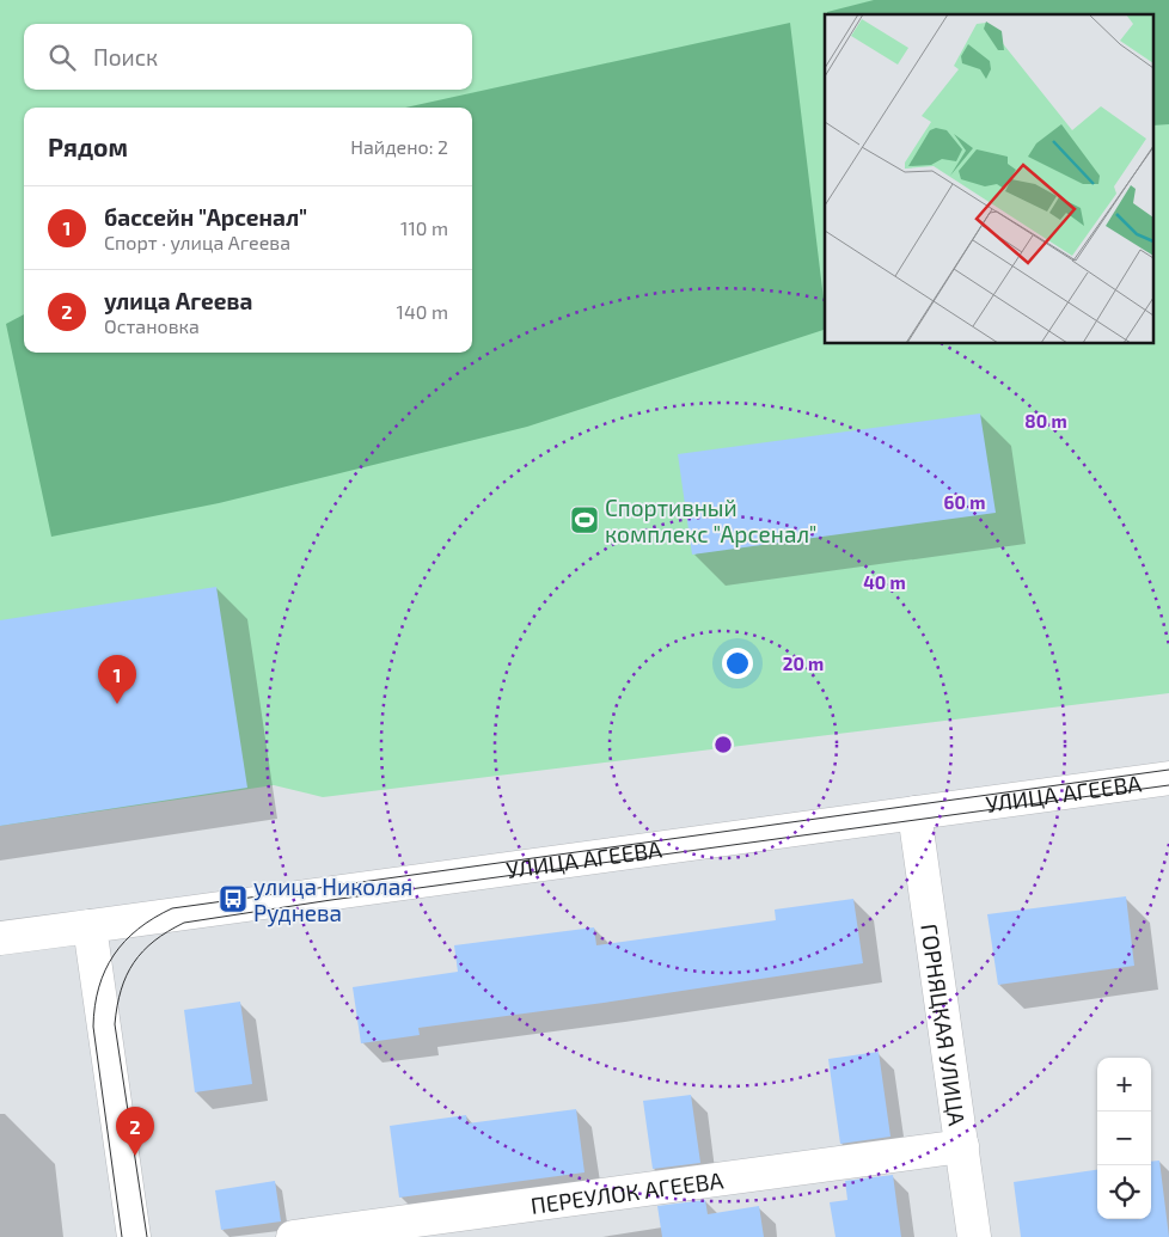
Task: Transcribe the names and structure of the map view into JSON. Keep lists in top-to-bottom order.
{
  "streets": {
    "street": ["УЛИЦА АГЕЕВА", "ГОРНЯЦКАЯ УЛИЦА", "ПЕРЕУЛОК АГЕЕВА"]
  },
  "crossings": [
    ["УЛИЦА АГЕЕВА", "ГОРНЯЦКАЯ УЛИЦА"],
    ["ГОРНЯЦКАЯ УЛИЦА", "ПЕРЕУЛОК АГЕЕВА"]
  ],
  "places": {
    "sports": ["Спортивный комплекс \"Арсенал\""],
    "bus stop": ["улица Николая Руднева"]
  },
  "page": {
    "search": "Поиск",
    "heading": ["Рядом", "Найдено: 2"],
    "list": [
      {
        "mark": "1",
        "name": "бассейн \"Арсенал\"",
        "note": "Спорт · улица Агеева",
        "value": "110 m"
      },
      {
        "mark": "2",
        "name": "улица Агеева",
        "note": "Остановка",
        "value": "140 m"
      }
    ],
    "pins": ["1", "2"],
    "map_buttons": ["+", "−"]
  },
  "rings": [
    "80 m",
    "60 m",
    "40 m",
    "20 m"
  ]
}
